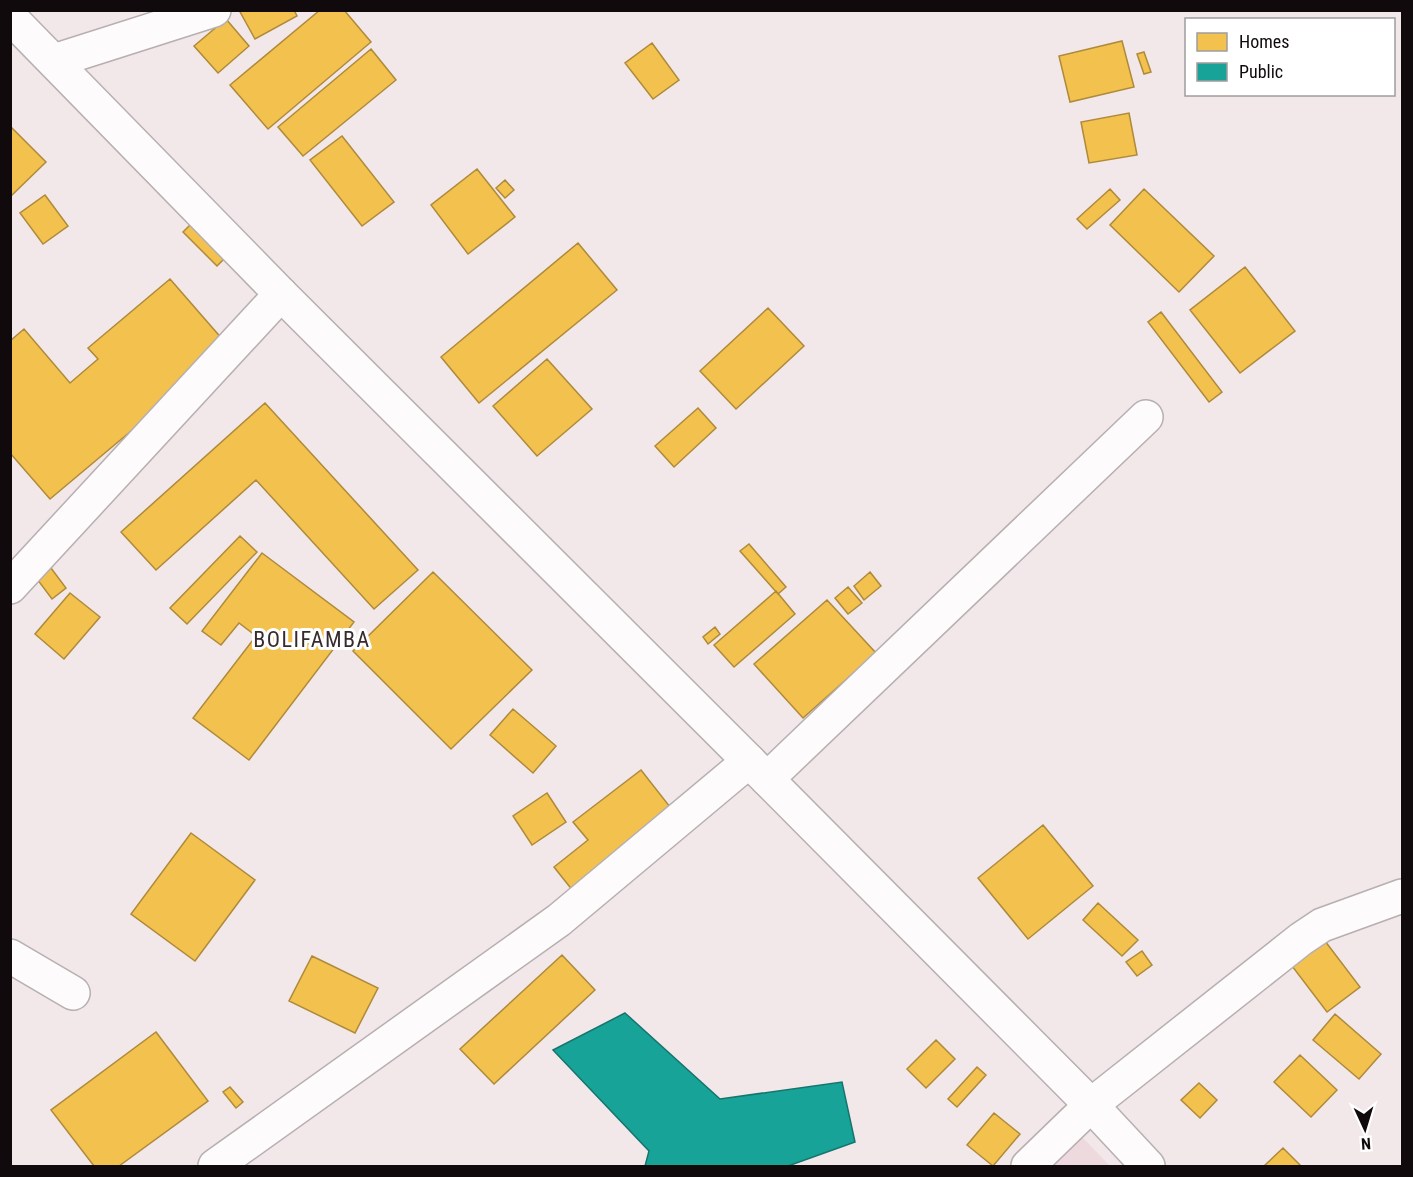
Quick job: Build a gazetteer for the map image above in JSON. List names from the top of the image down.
{
  "districts": ["BOLIFAMBA"],
  "legend": ["Homes", "Public"],
  "north": "bottom"
}
